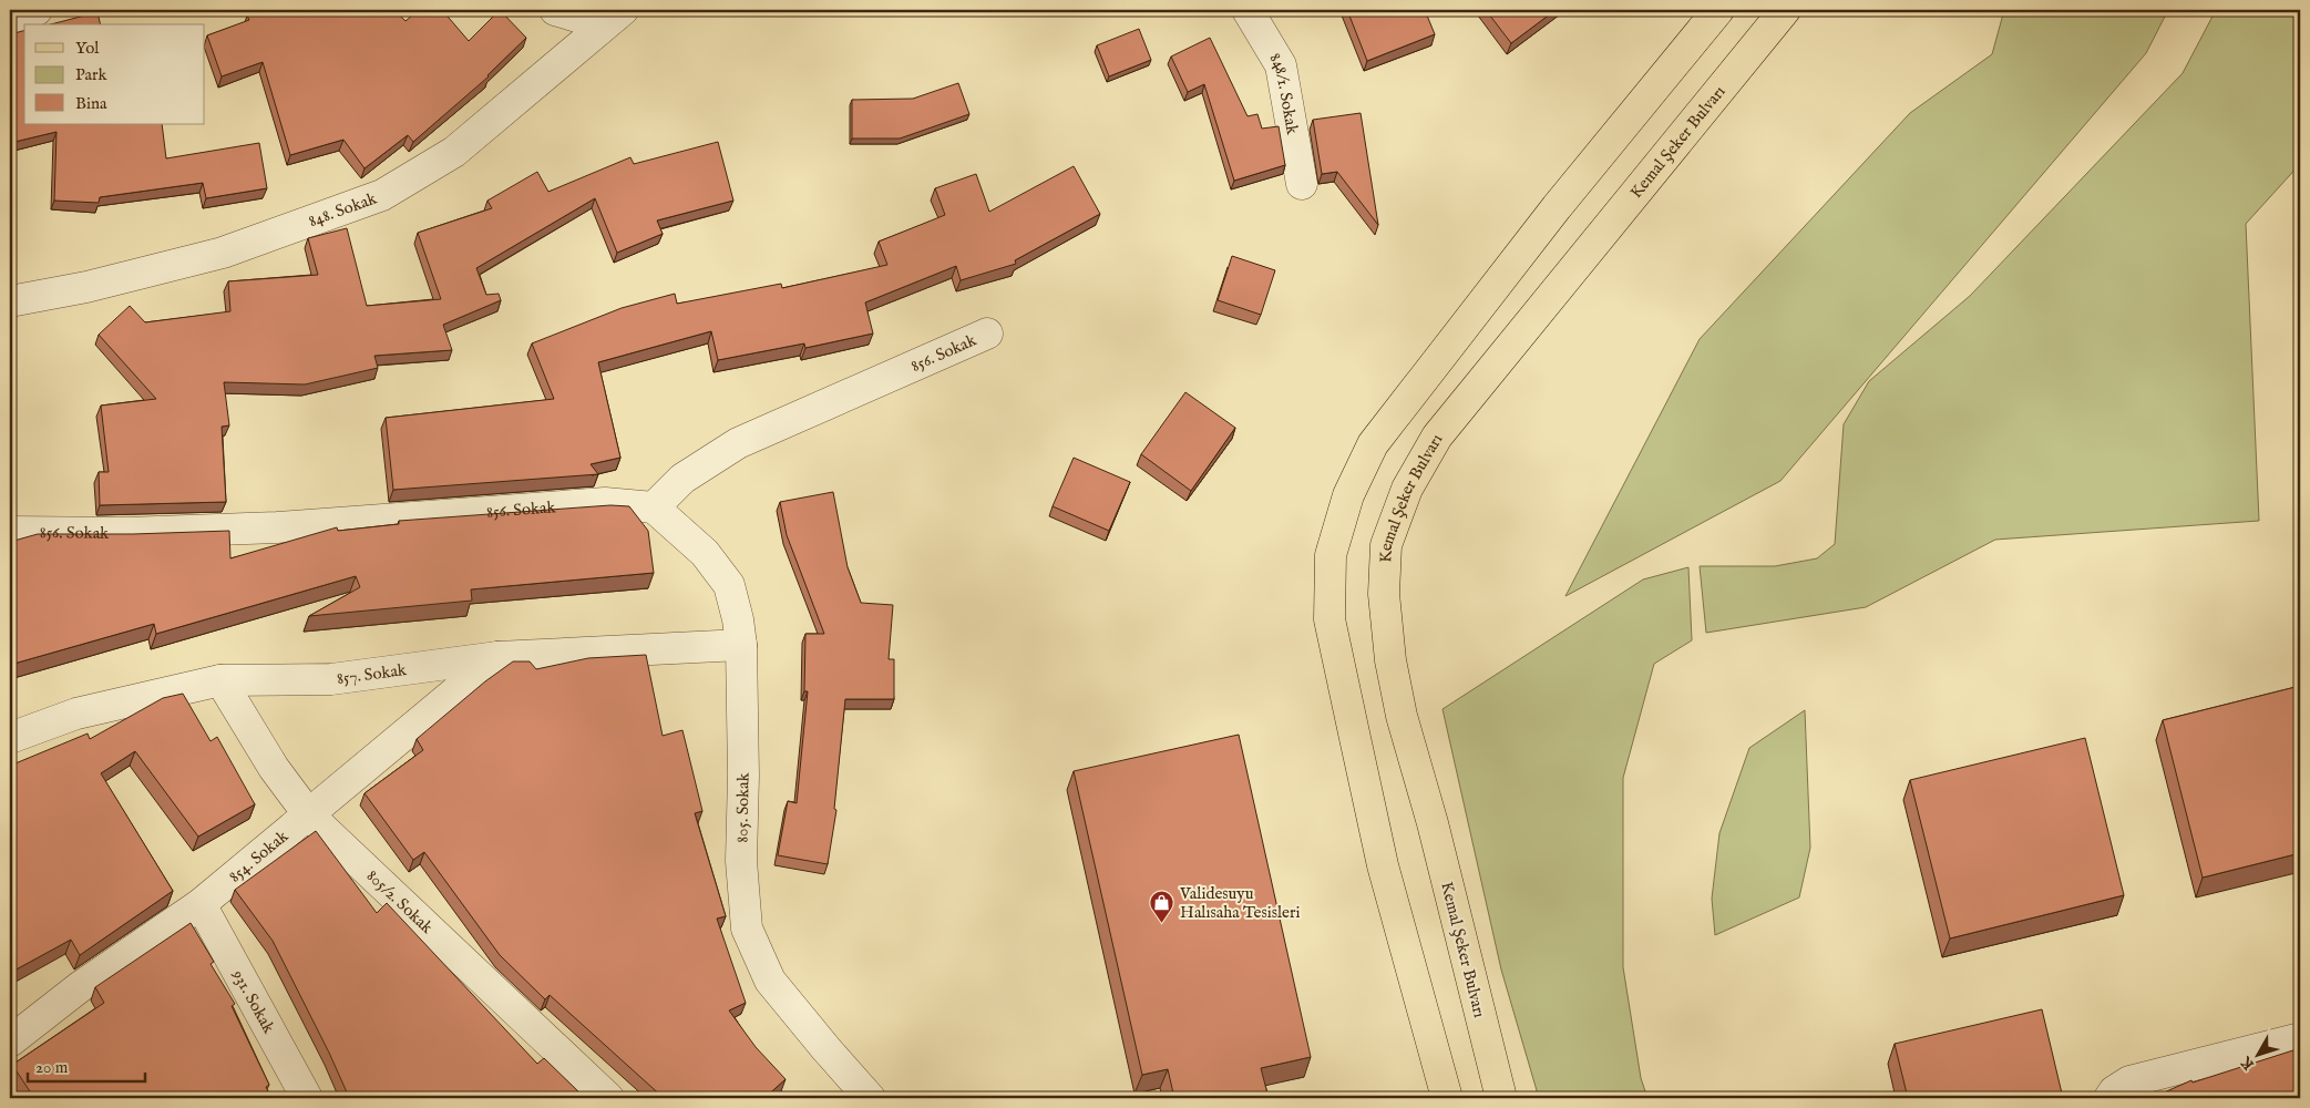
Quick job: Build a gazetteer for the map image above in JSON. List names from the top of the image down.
{
  "streets": {
    "main road": ["Kemal Şeker Bulvarı"],
    "street": [
      "848/1. Sokak",
      "848. Sokak",
      "856. Sokak",
      "857. Sokak",
      "805. Sokak",
      "854. Sokak",
      "805/2. Sokak",
      "931. Sokak"
    ]
  },
  "crossings": [
    ["856. Sokak", "805. Sokak"],
    ["857. Sokak", "805. Sokak"],
    ["857. Sokak", "854. Sokak"],
    ["857. Sokak", "805/2. Sokak"],
    ["854. Sokak", "805/2. Sokak"],
    ["854. Sokak", "931. Sokak"]
  ],
  "places": {
    "shop": ["Validesuyu Halısaha Tesisleri"]
  },
  "legend": ["Yol", "Park", "Bina"],
  "scale_bar": "20 m",
  "north": "bottom left"
}
